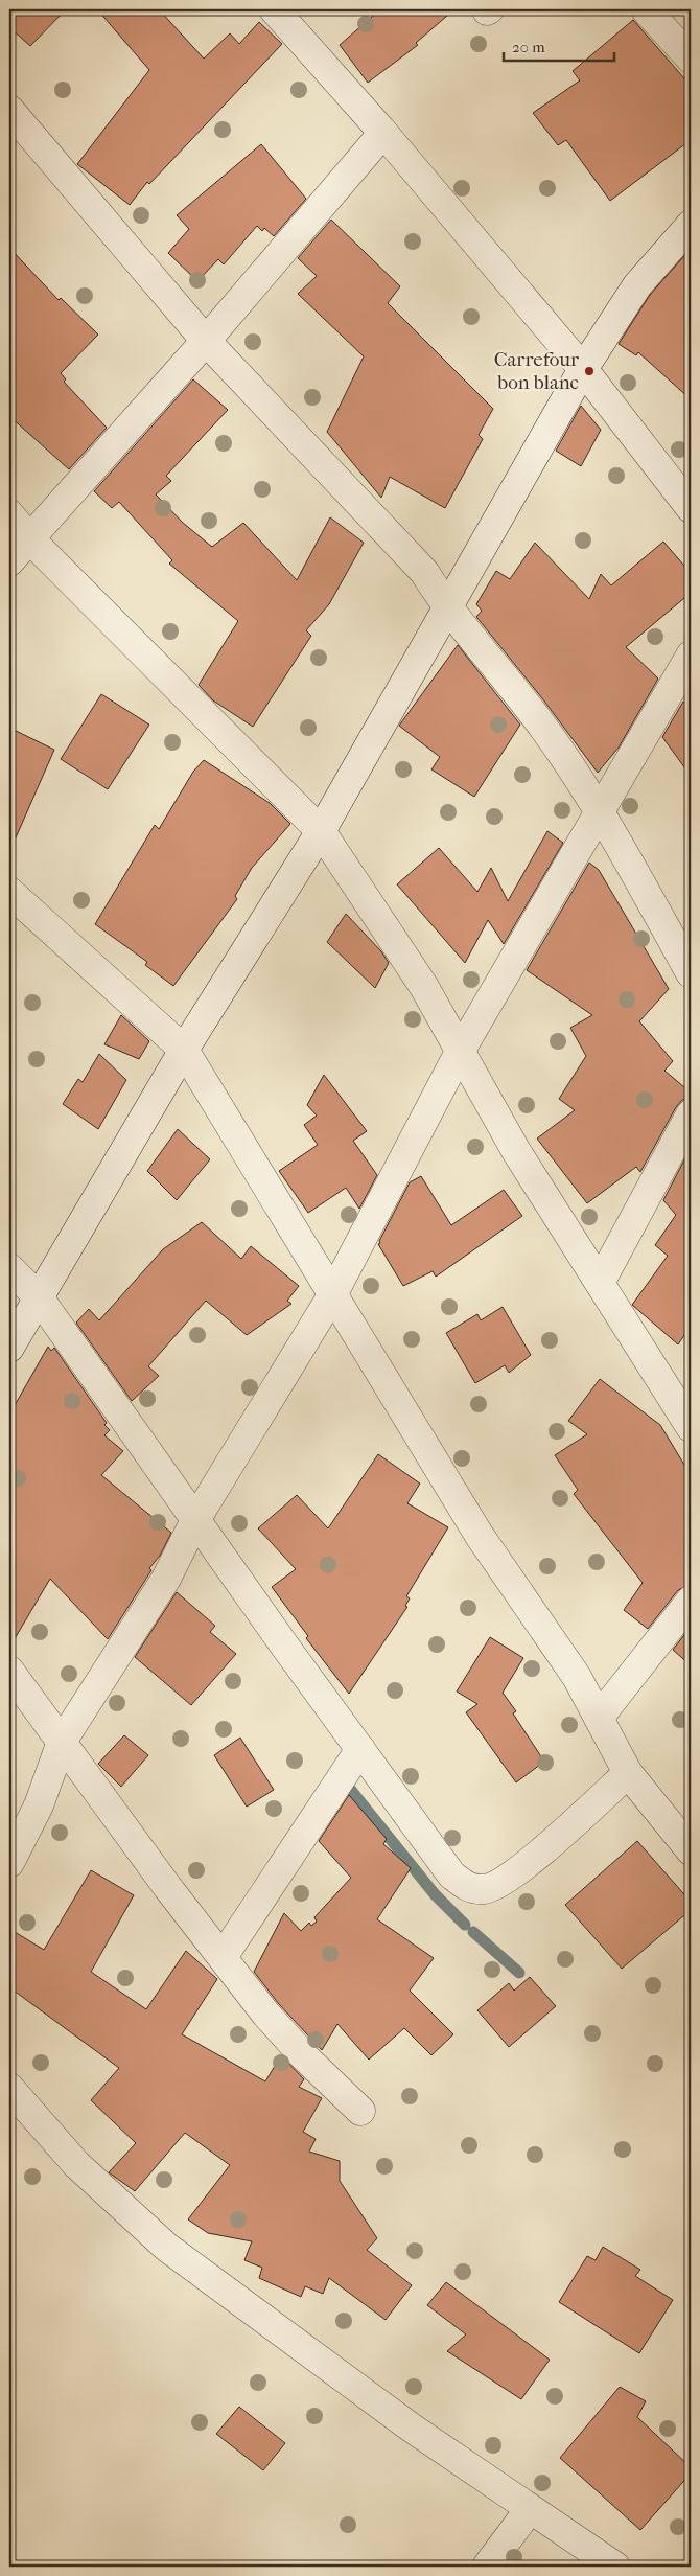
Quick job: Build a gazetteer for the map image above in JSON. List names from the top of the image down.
{
  "places": ["Carrefour bon blanc"],
  "scale_bar": "20 m"
}
